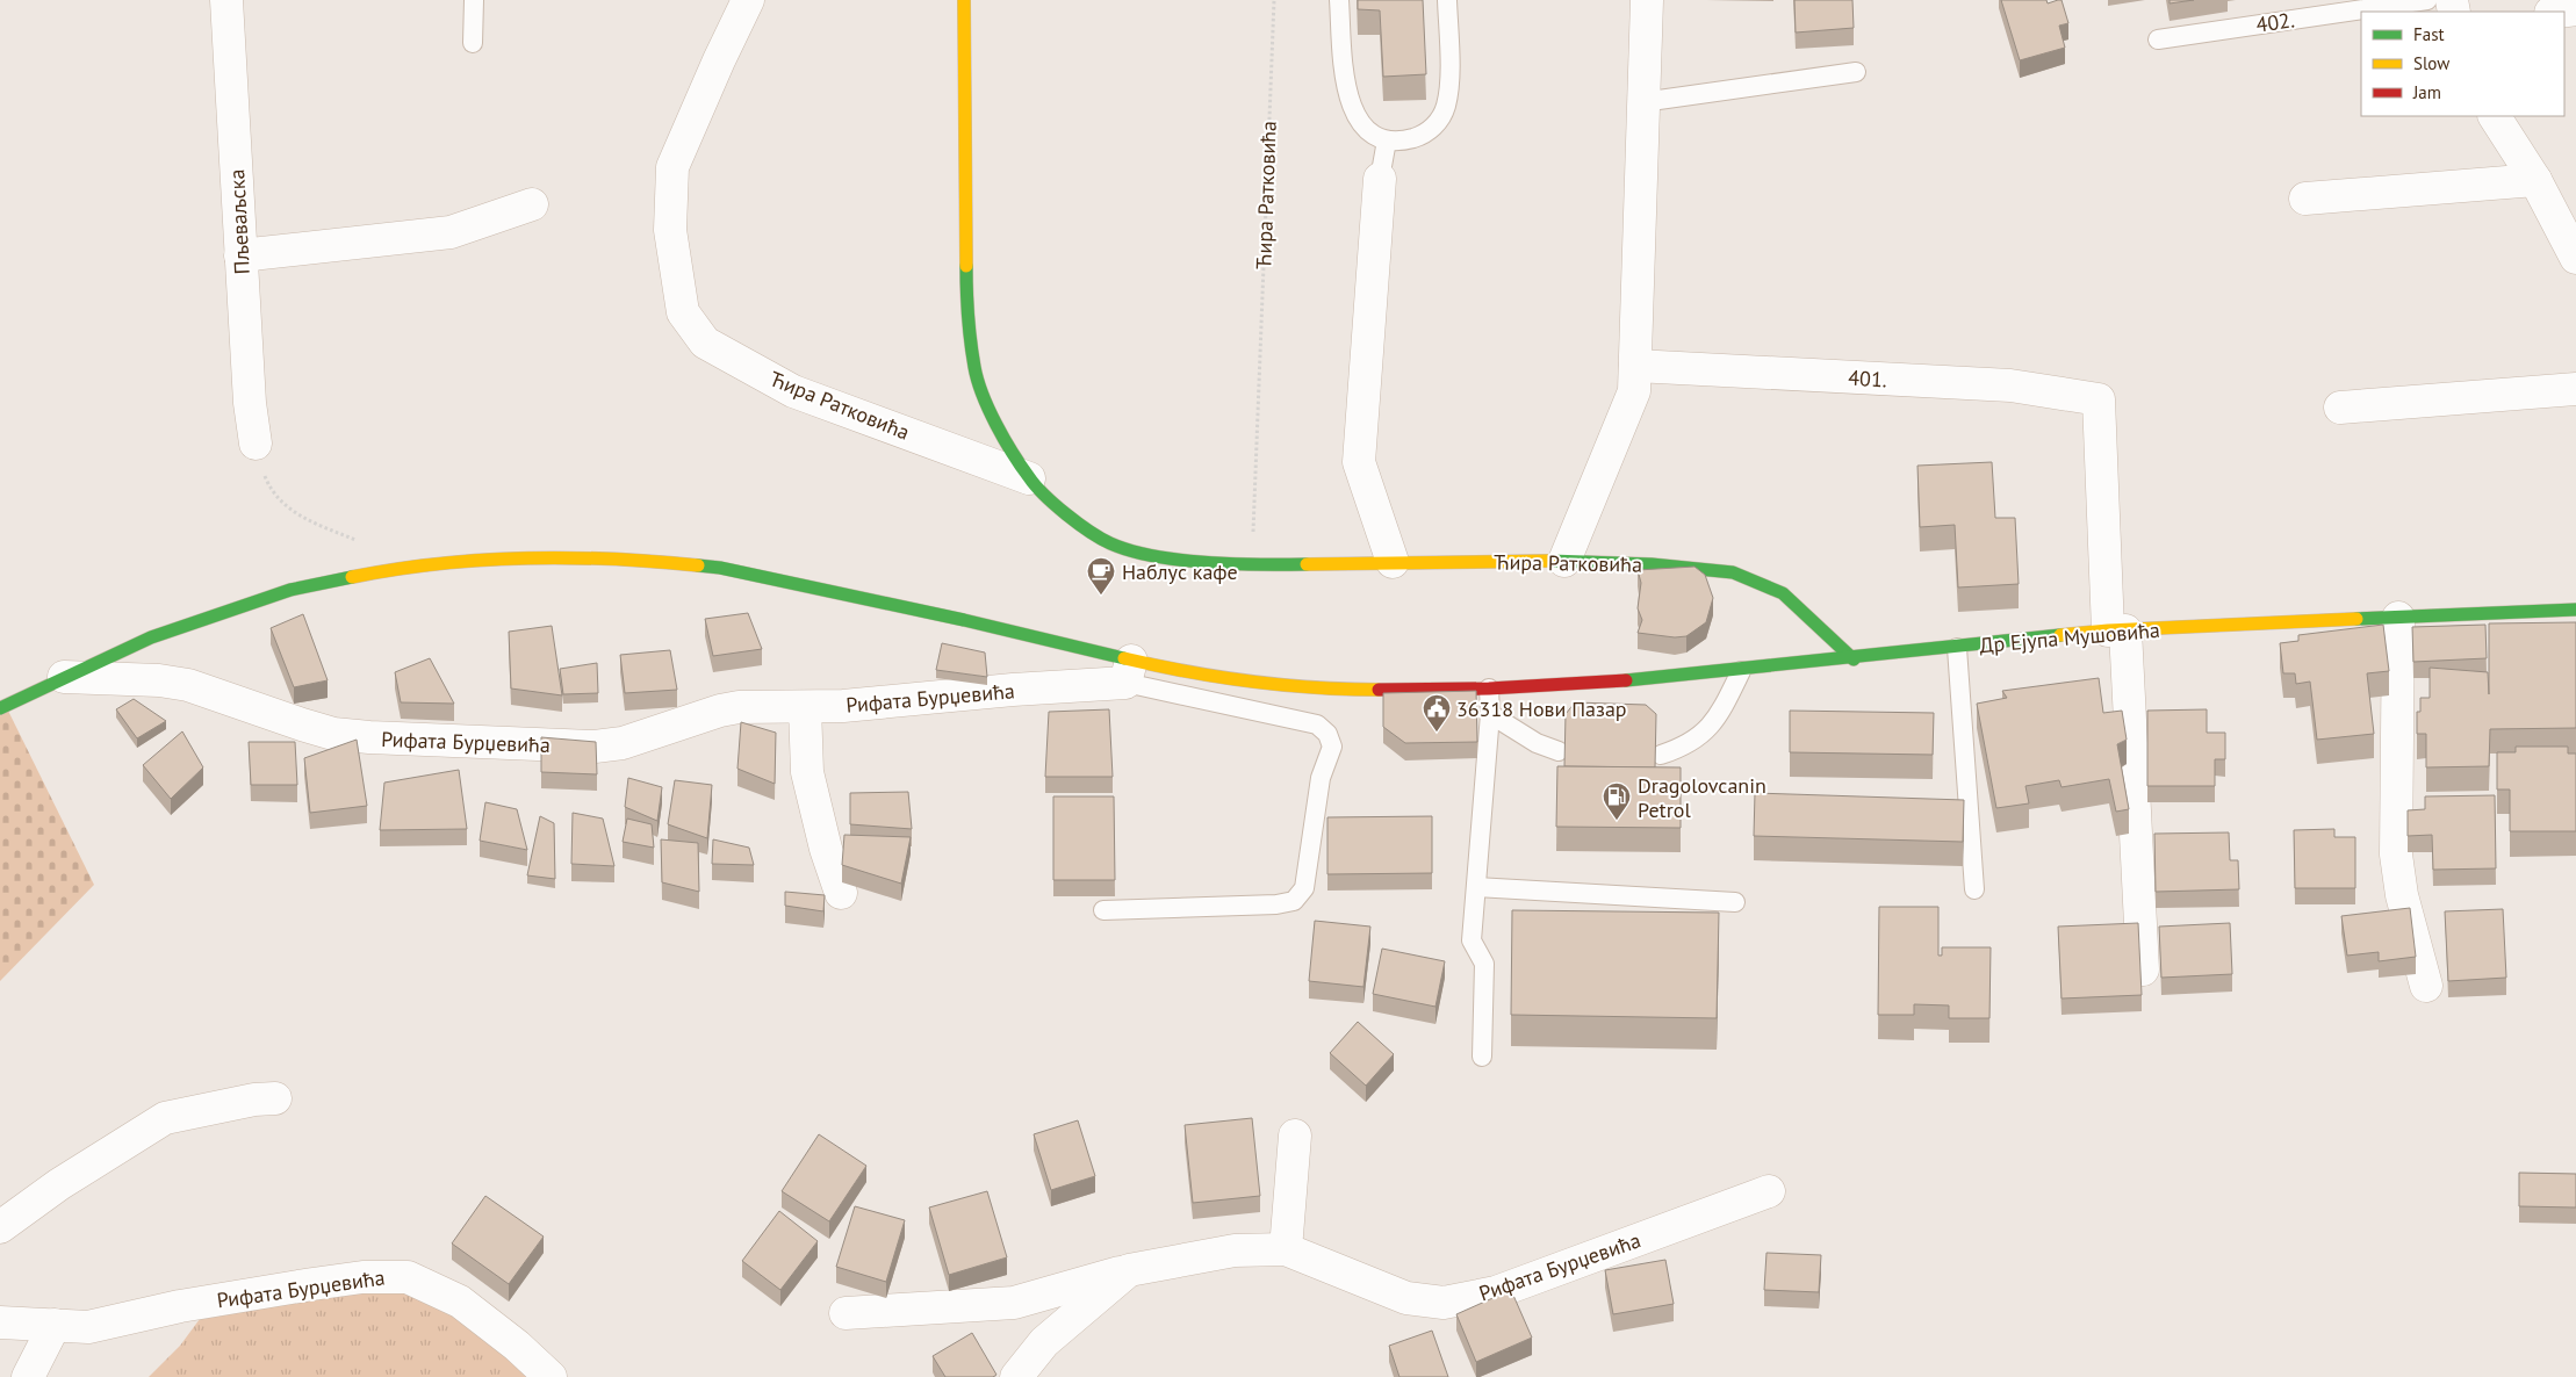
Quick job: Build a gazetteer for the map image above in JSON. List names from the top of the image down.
{
  "streets": {
    "main road": ["Ћира Ратковића", "Др Ејупа Мушовића", "Рифата Бурџевића"],
    "street": ["Пљеваљска", "401."],
    "lane": ["402."]
  },
  "crossings": [
    ["Ћира Ратковића", "Др Ејупа Мушовића"],
    ["401.", "Др Ејупа Мушовића"],
    ["Др Ејупа Мушовића", "Рифата Бурџевића"]
  ],
  "places": {
    "cafe": ["Наблус кафе"],
    "public building": ["36318 Нови Пазар"],
    "fuel station": ["Dragolovcanin Petrol"]
  },
  "legend": ["Fast", "Slow", "Jam"]
}
